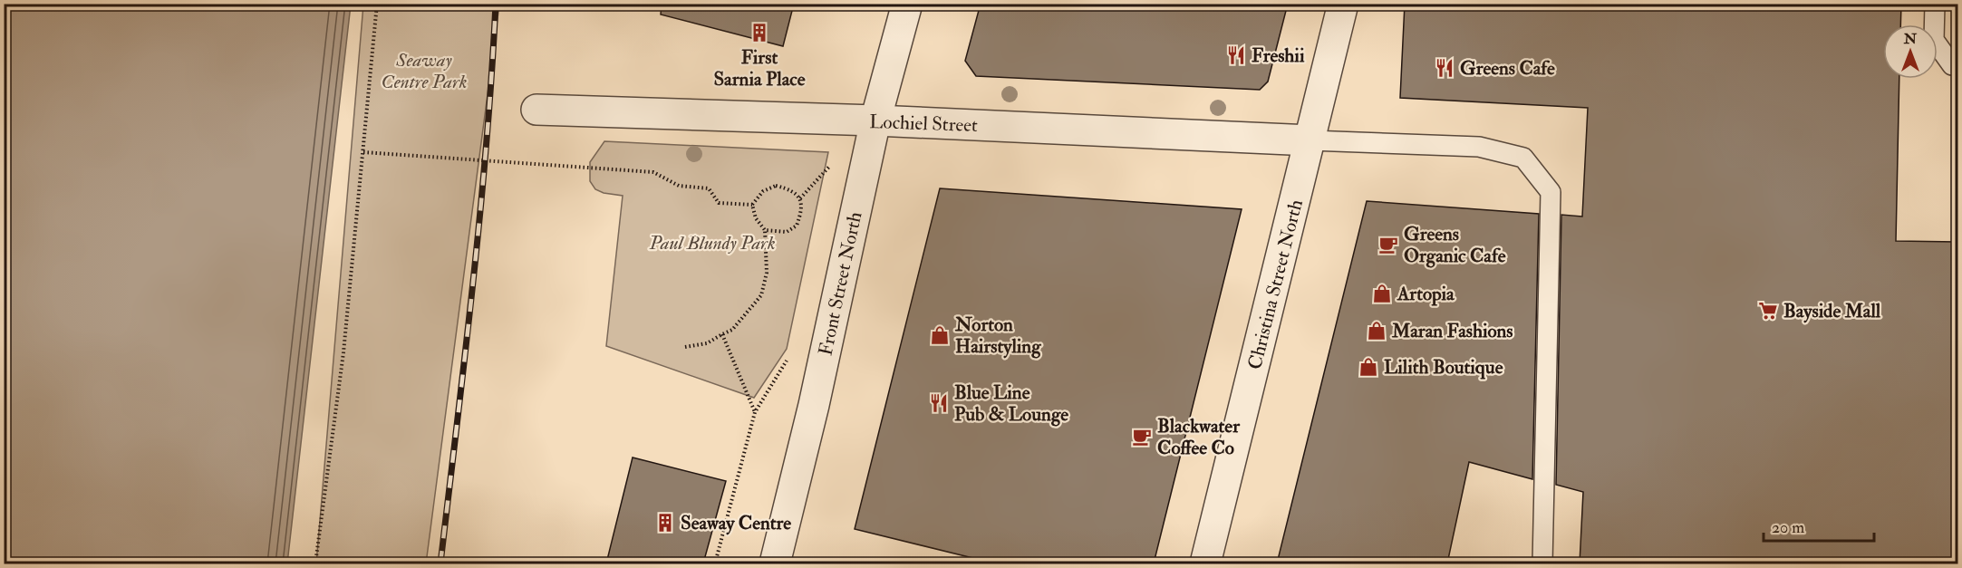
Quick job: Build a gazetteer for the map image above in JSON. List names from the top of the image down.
{
  "streets": {
    "street": ["Lochiel Street", "Front Street North", "Christina Street North"]
  },
  "crossings": [
    ["Lochiel Street", "Front Street North"],
    ["Lochiel Street", "Christina Street North"]
  ],
  "parks": ["Seaway Centre Park", "Paul Blundy Park"],
  "places": {
    "building": ["First Sarnia Place", "Seaway Centre"],
    "restaurant": ["Freshii", "Greens Cafe", "Blue Line Pub & Lounge"],
    "cafe": ["Greens Organic Cafe", "Blackwater Coffee Co"],
    "shop": [
      "Artopia",
      "Maran Fashions",
      "Norton Hairstyling",
      "Lilith Boutique"
    ],
    "supermarket": ["Bayside Mall"]
  },
  "scale_bar": "20 m",
  "north": "top"
}
